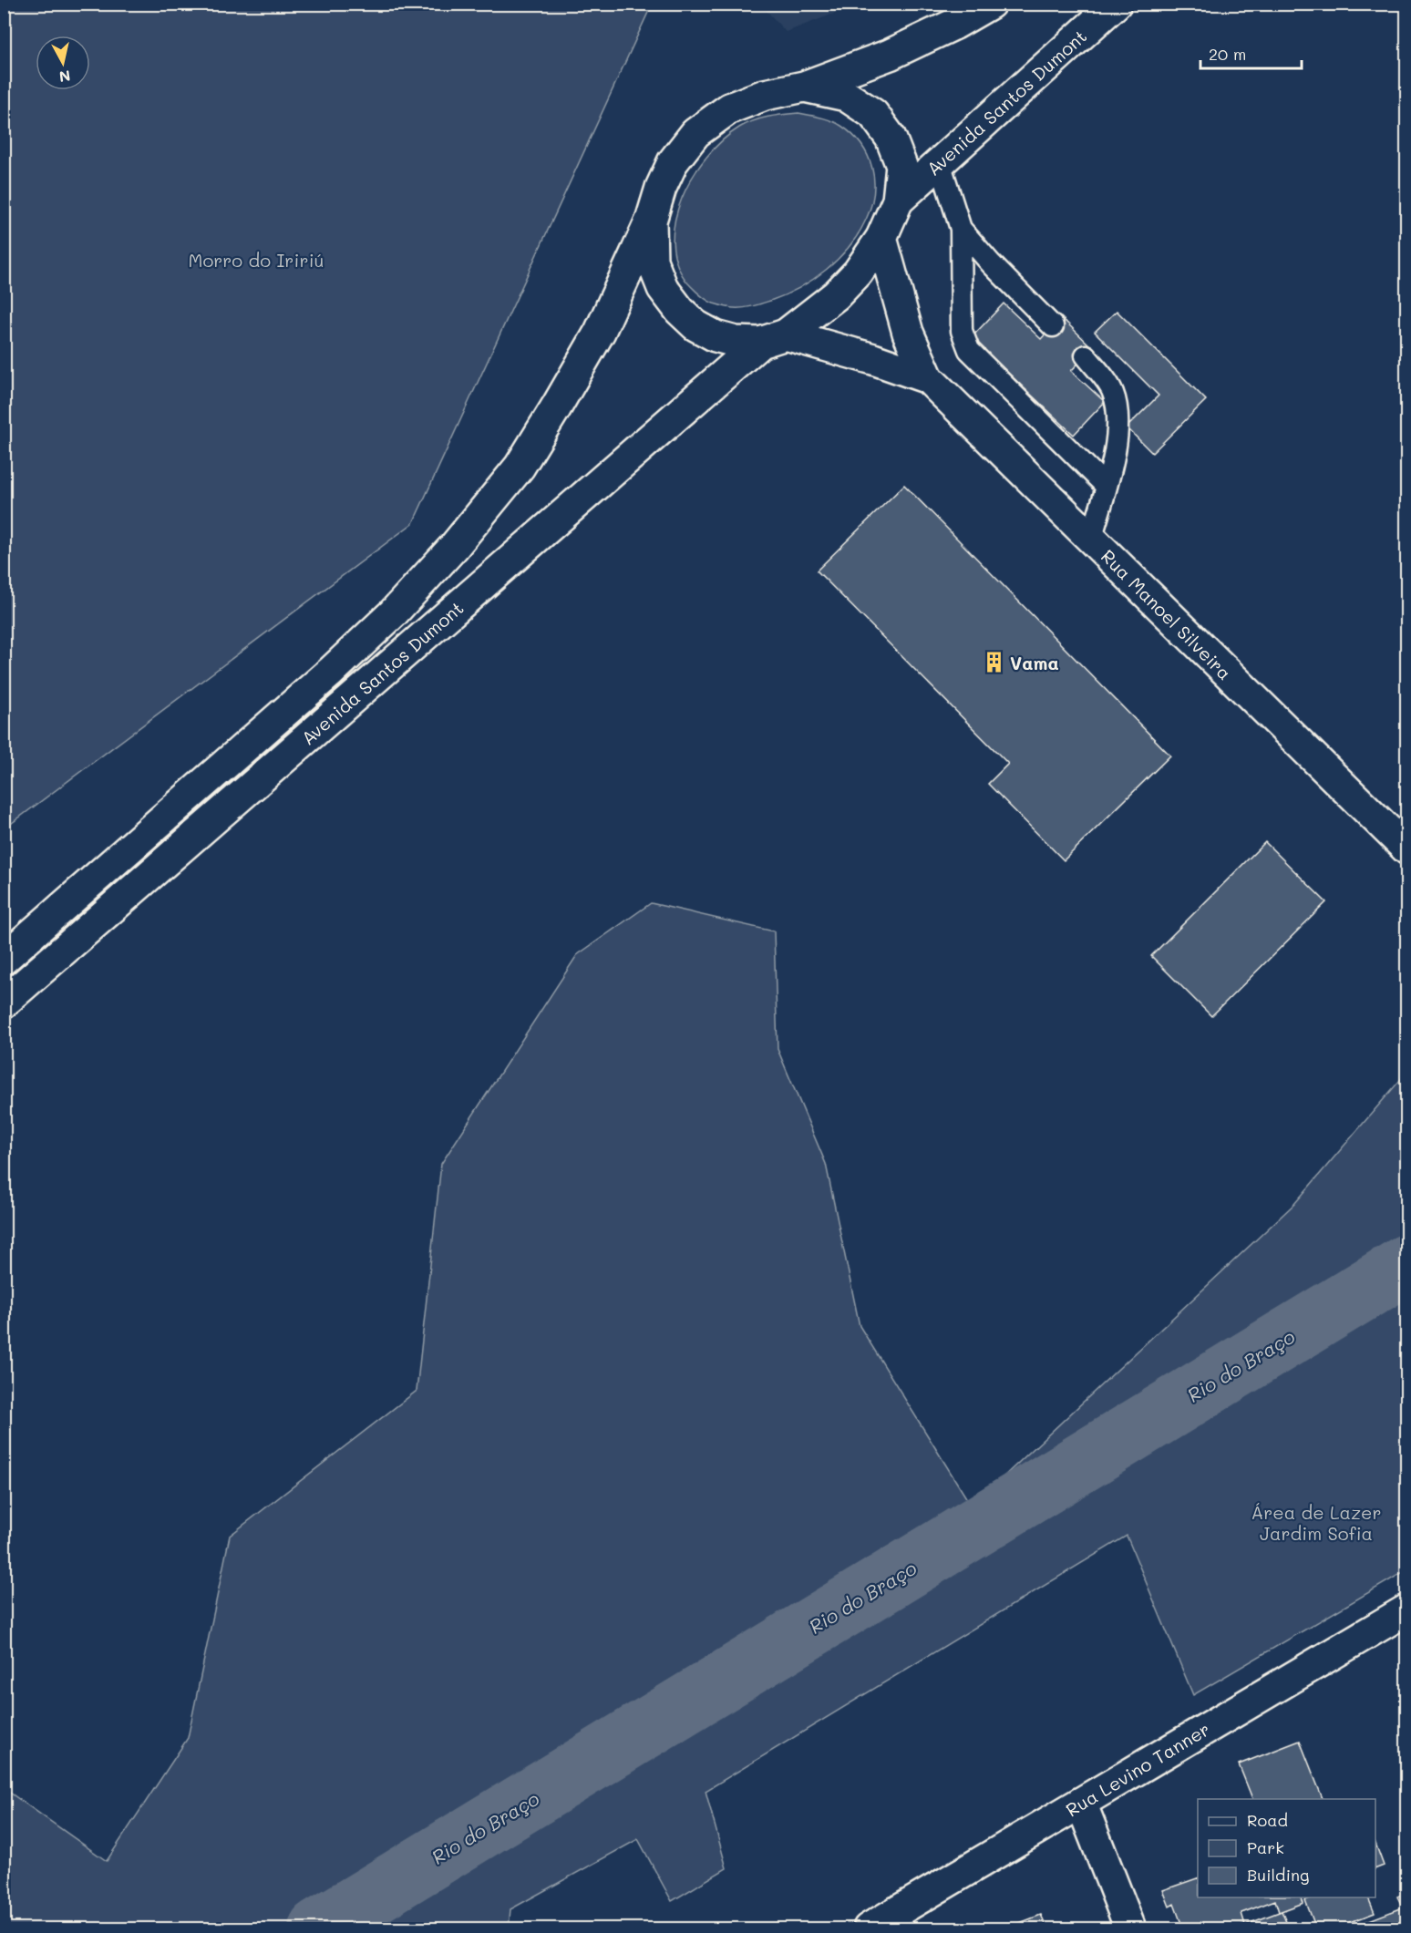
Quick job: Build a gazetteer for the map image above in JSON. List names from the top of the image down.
{
  "streets": {
    "main road": ["Avenida Santos Dumont", "Rua Manoel Silveira", "Rua Levino Tanner"]
  },
  "crossings": [
    ["Avenida Santos Dumont", "Rua Manoel Silveira"]
  ],
  "water": ["Rio do Braço"],
  "parks": ["Morro do Iririú", "Área de Lazer Jardim Sofia"],
  "places": {
    "building": ["Vama"]
  },
  "legend": ["Road", "Park", "Building"],
  "scale_bar": "20 m",
  "north": "bottom"
}
